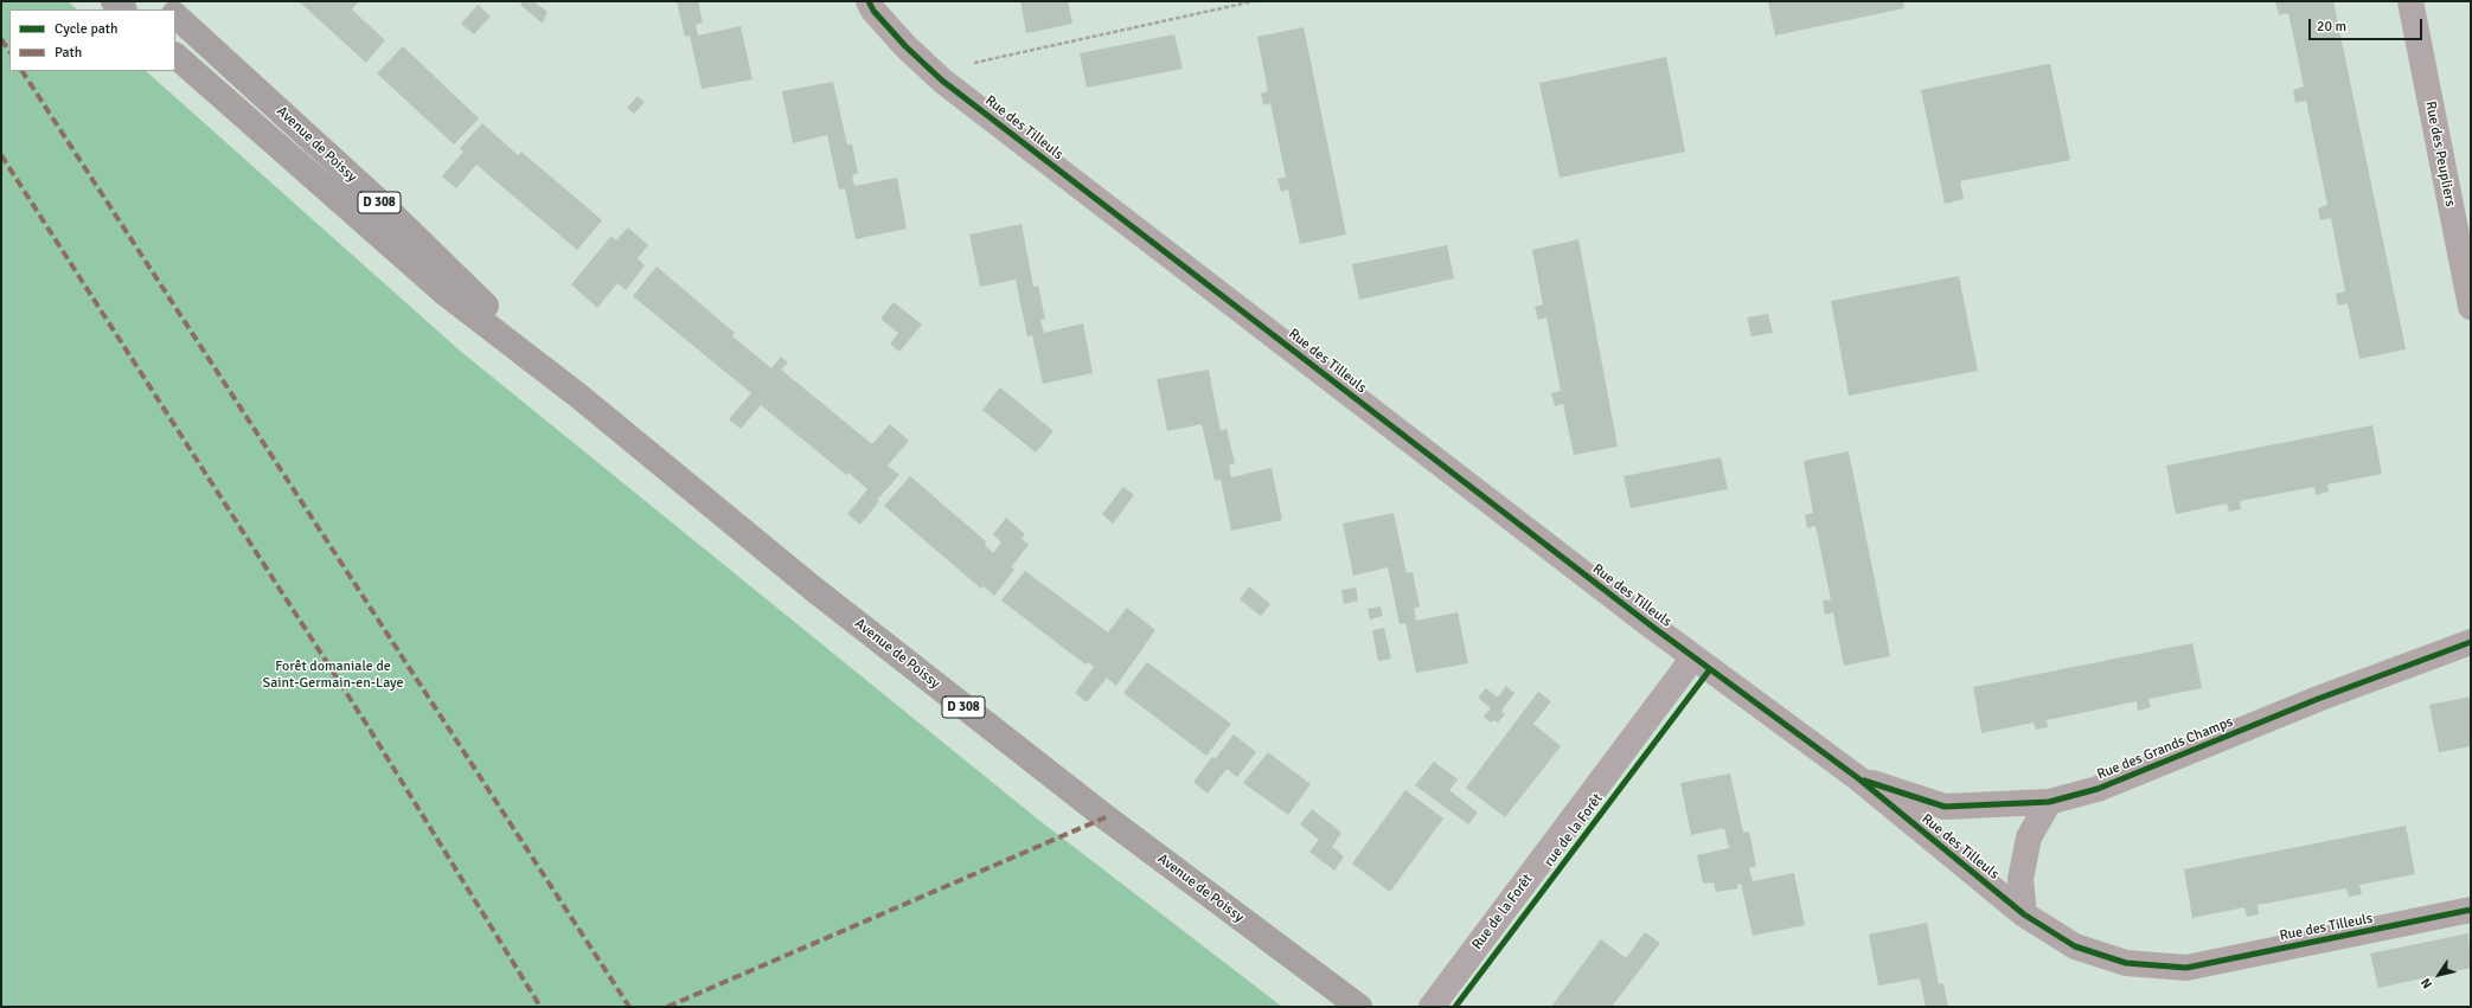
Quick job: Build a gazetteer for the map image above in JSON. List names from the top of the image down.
{
  "streets": {
    "main road": ["Avenue de Poissy", "D 308"],
    "street": [
      "Rue des Tilleuls",
      "Rue des Peupliers",
      "Rue des Grands Champs",
      "Rue de la Forêt"
    ],
    "cycle path": ["rue de la Forêt"]
  },
  "crossings": [
    ["Rue des Tilleuls", "Rue des Grands Champs"],
    ["Rue des Tilleuls", "Rue de la Forêt"]
  ],
  "parks": ["Forêt domaniale de Saint-Germain-en-Laye"],
  "legend": ["Cycle path", "Path"],
  "scale_bar": "20 m",
  "north": "bottom left"
}
